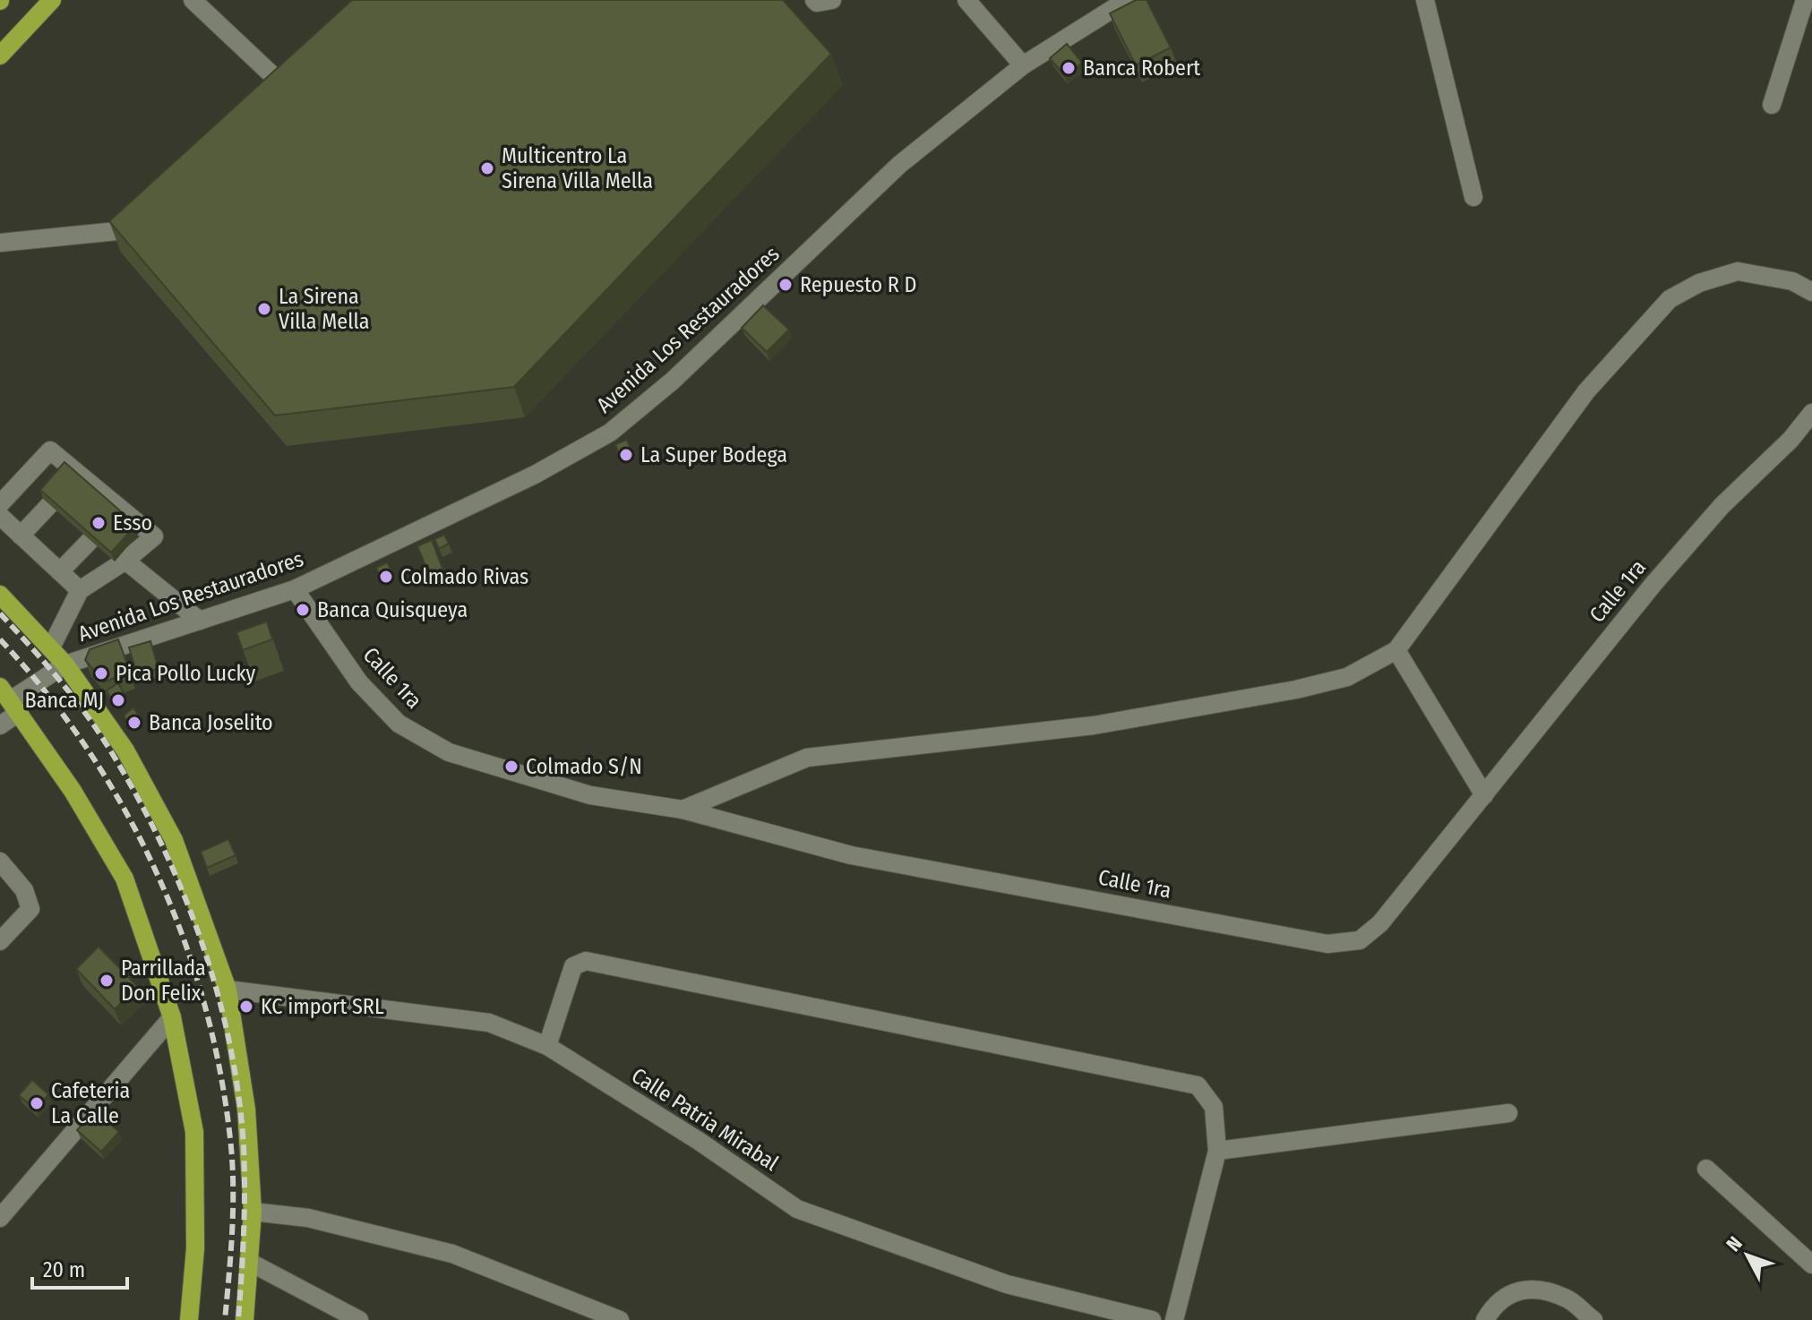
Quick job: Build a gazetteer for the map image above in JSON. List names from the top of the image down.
{
  "streets": {
    "street": ["Avenida Los Restauradores", "Calle 1ra", "Calle Patria Mirabal"]
  },
  "crossings": [
    ["Avenida Los Restauradores", "Calle 1ra"]
  ],
  "places": [
    "Banca Robert",
    "Multicentro La Sirena Villa Mella",
    "Repuesto R D",
    "La Sirena Villa Mella",
    "La Super Bodega",
    "Esso",
    "Colmado Rivas",
    "Banca Quisqueya",
    "Pica Pollo Lucky",
    "Banca MJ",
    "Banca Joselito",
    "Colmado S/N",
    "Parrillada Don Felix",
    "KC import SRL",
    "Cafeteria La Calle"
  ],
  "scale_bar": "20 m",
  "north": "top left"
}
